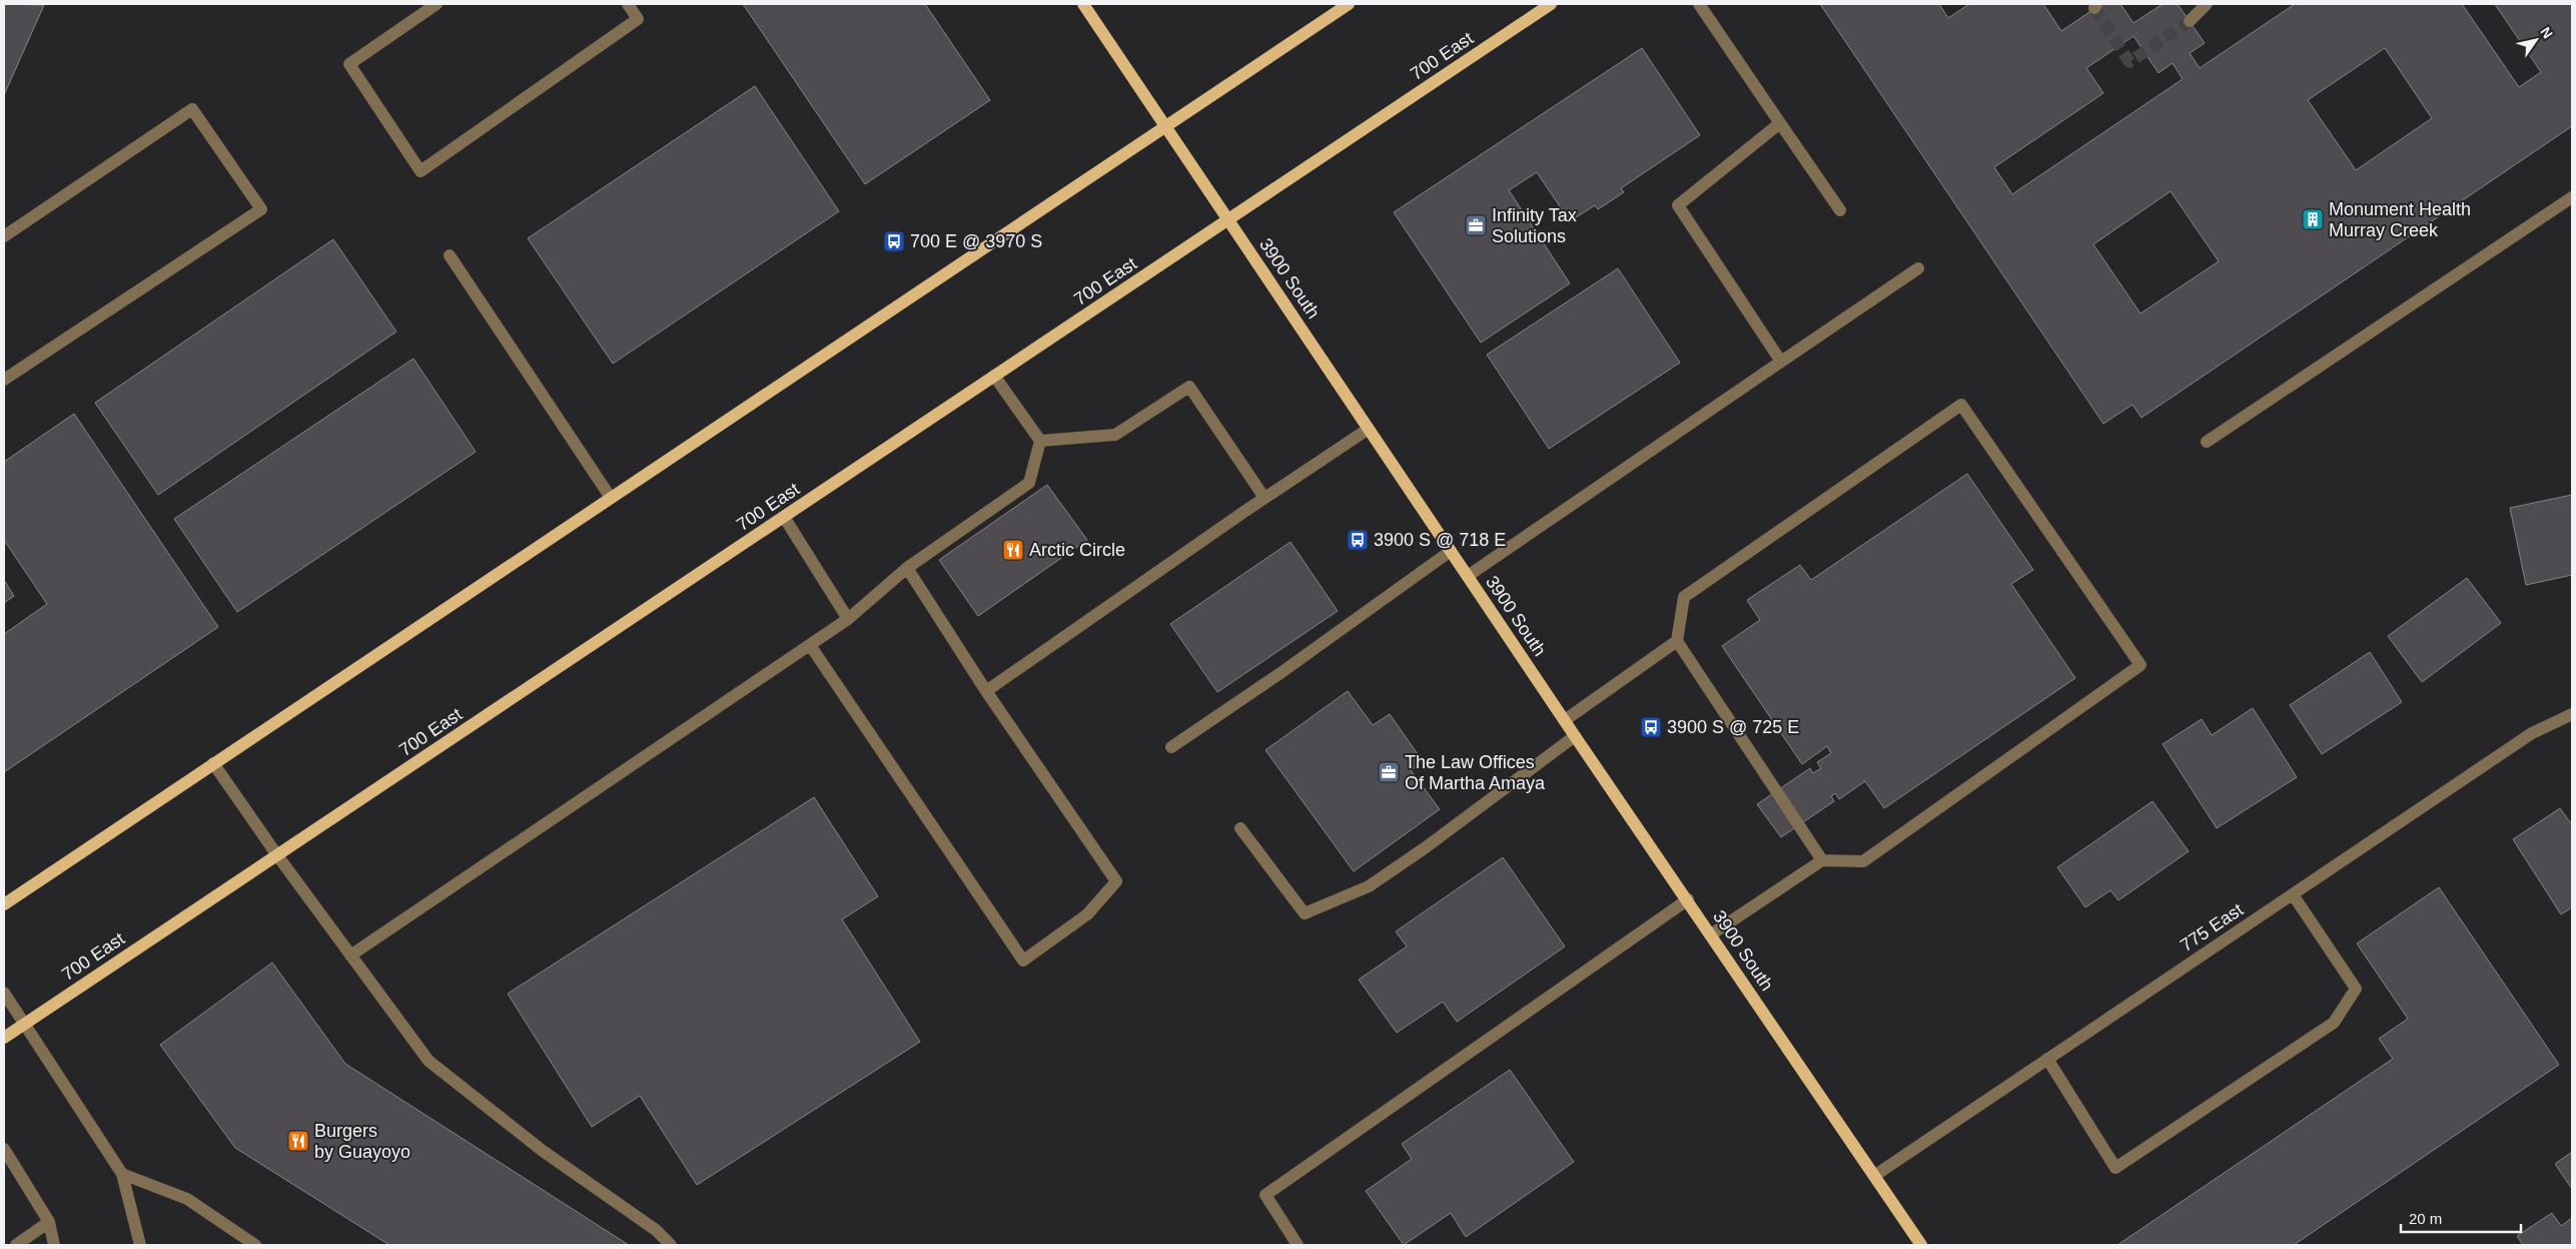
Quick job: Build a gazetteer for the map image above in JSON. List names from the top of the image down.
{
  "streets": {
    "main road": ["700 East", "3900 South"],
    "street": ["775 East"]
  },
  "crossings": [
    ["700 East", "3900 South"],
    ["3900 South", "775 East"]
  ],
  "places": {
    "building": ["Monument Health Murray Creek"],
    "office": ["Infinity Tax Solutions", "The Law Offices Of Martha Amaya"],
    "bus stop": ["700 E @ 3970 S", "3900 S @ 718 E", "3900 S @ 725 E"],
    "restaurant": ["Arctic Circle", "Burgers by Guayoyo"]
  },
  "scale_bar": "20 m",
  "north": "top right"
}
